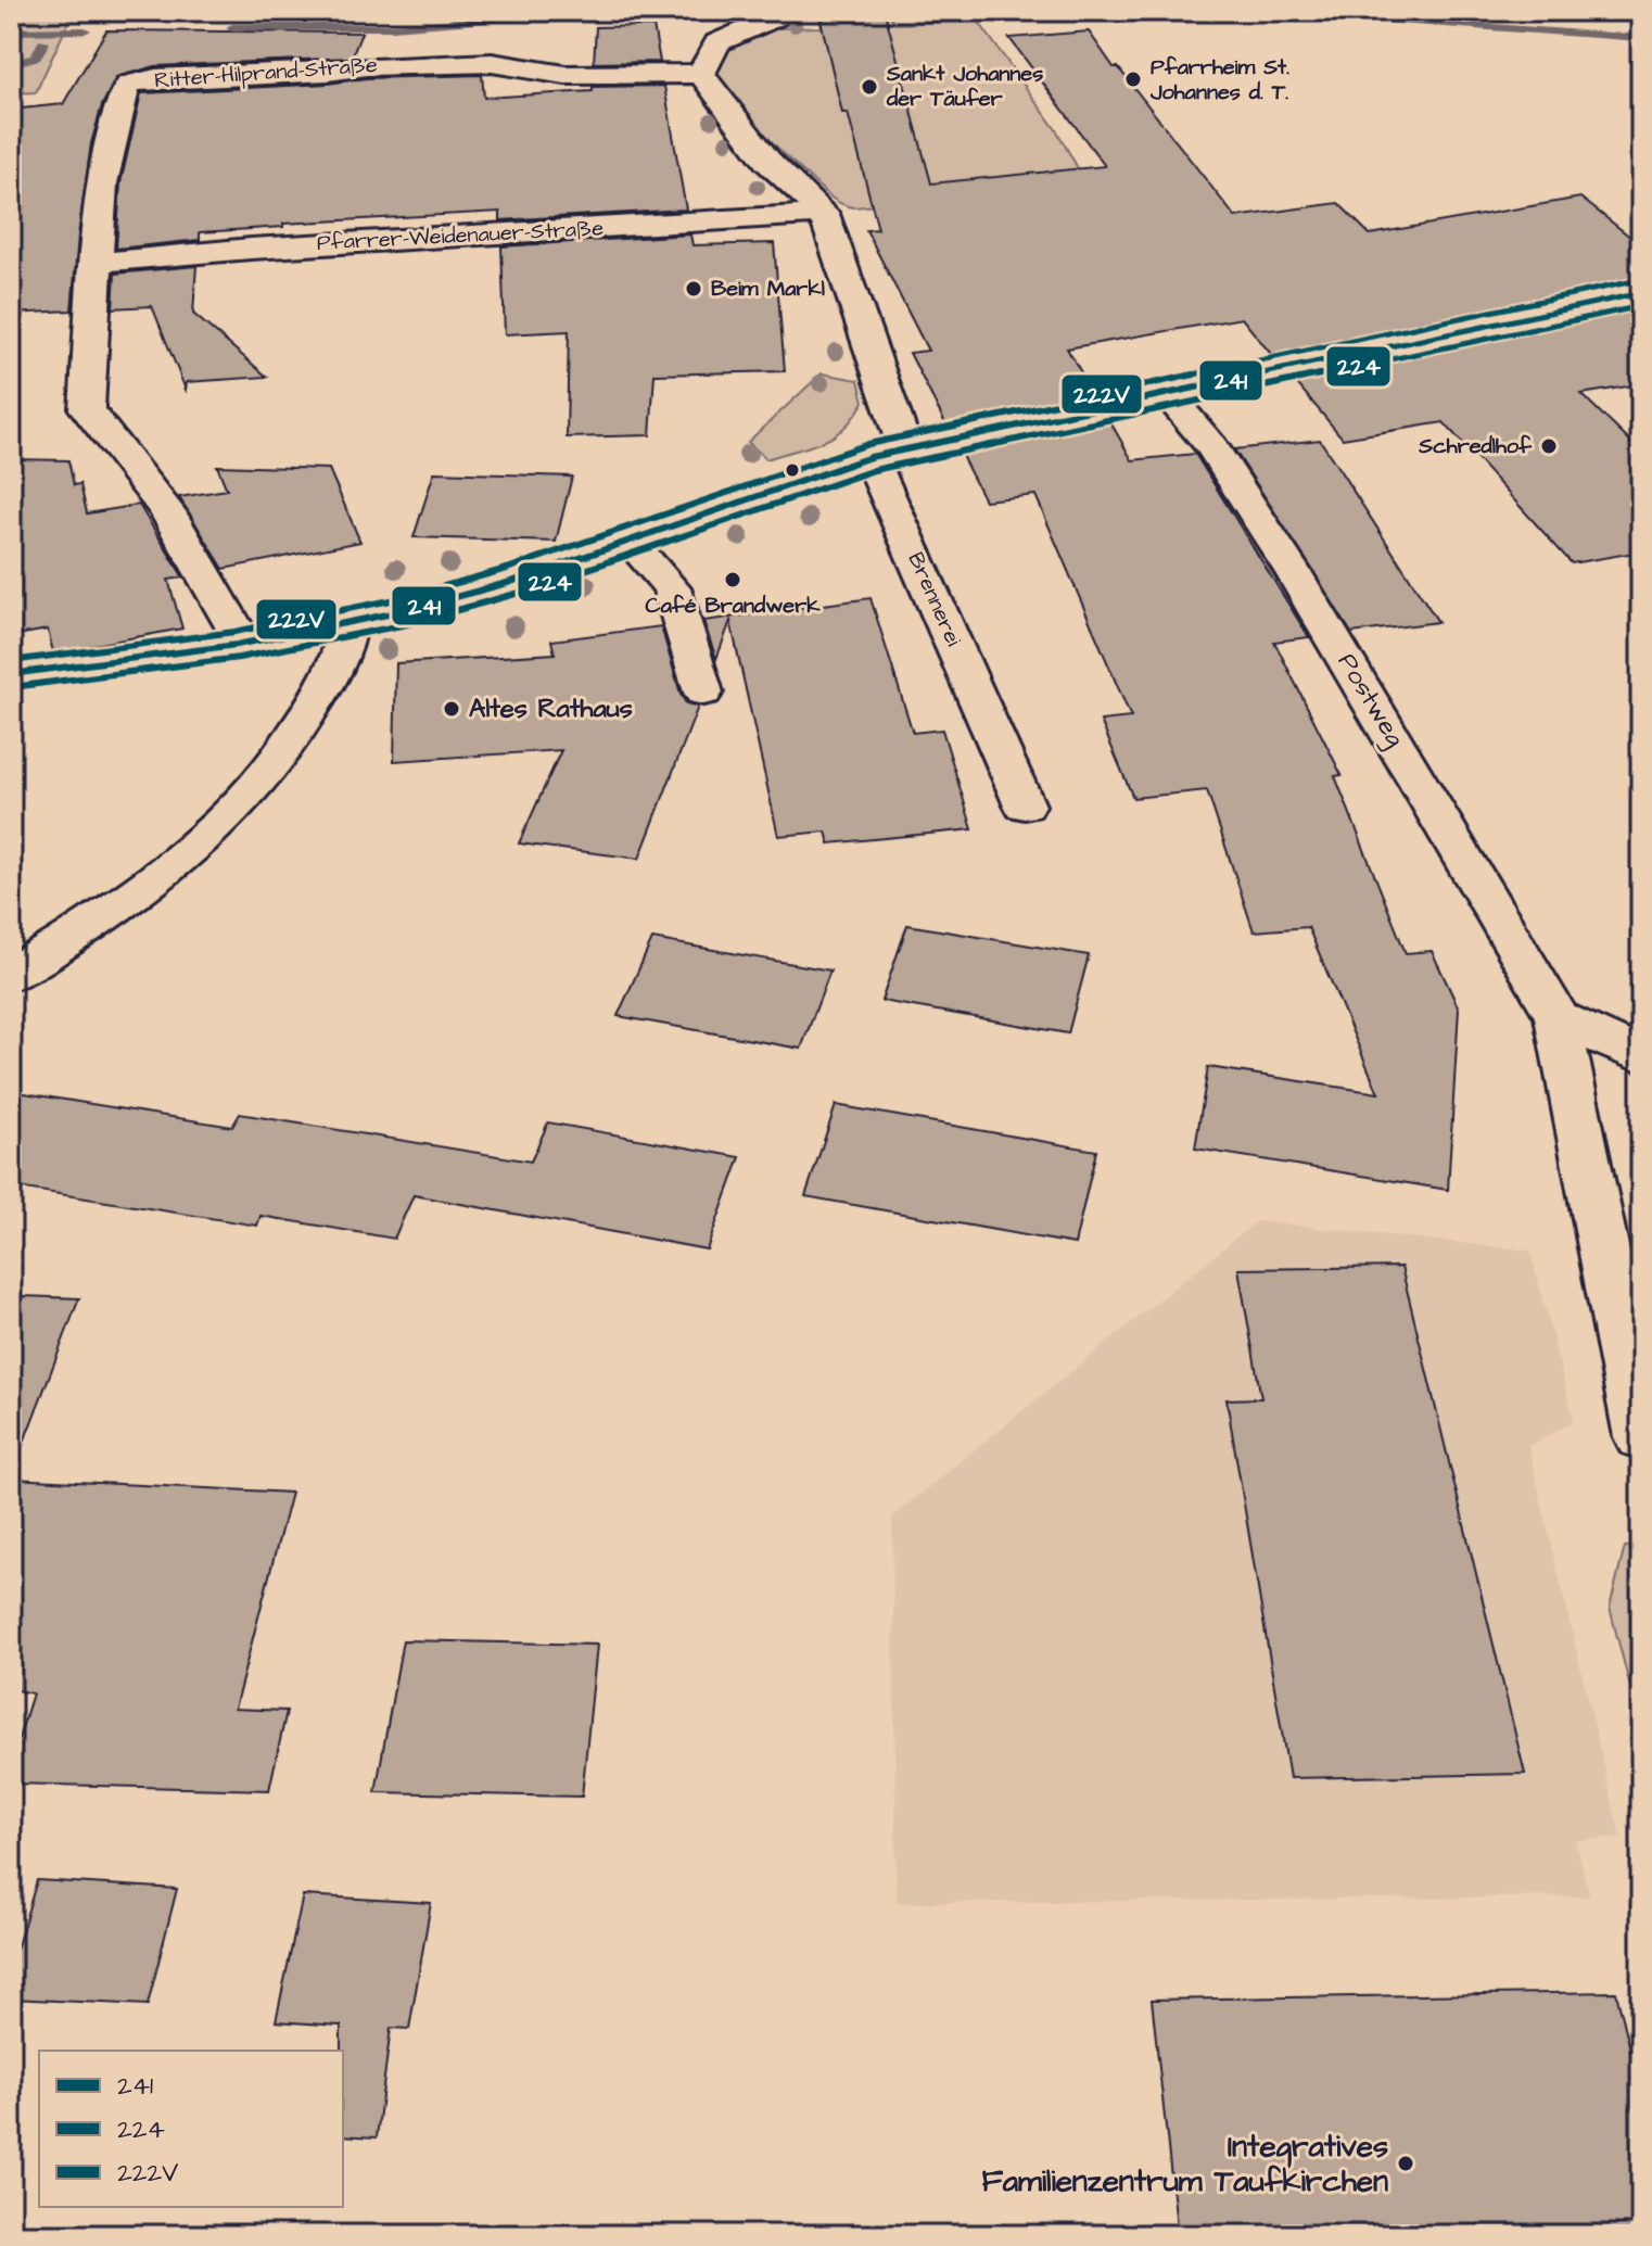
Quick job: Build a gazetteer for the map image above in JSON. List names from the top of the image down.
{
  "streets": {
    "street": [
      "Ritter-Hilprand-Straße",
      "Pfarrer-Weidenauer-Straße",
      "Brennerei",
      "Postweg"
    ]
  },
  "crossings": [
    ["Ritter-Hilprand-Straße", "Pfarrer-Weidenauer-Straße"]
  ],
  "places": [
    "Pfarrheim St. Johannes d. T.",
    "Sankt Johannes der Täufer",
    "Beim Markl",
    "Schredlhof",
    "Café Brandwerk",
    "Altes Rathaus",
    "Integratives Familienzentrum Taufkirchen"
  ],
  "lines": ["transit line 222V", "transit line 241", "transit line 224"],
  "legend": ["241", "224", "222V"]
}
